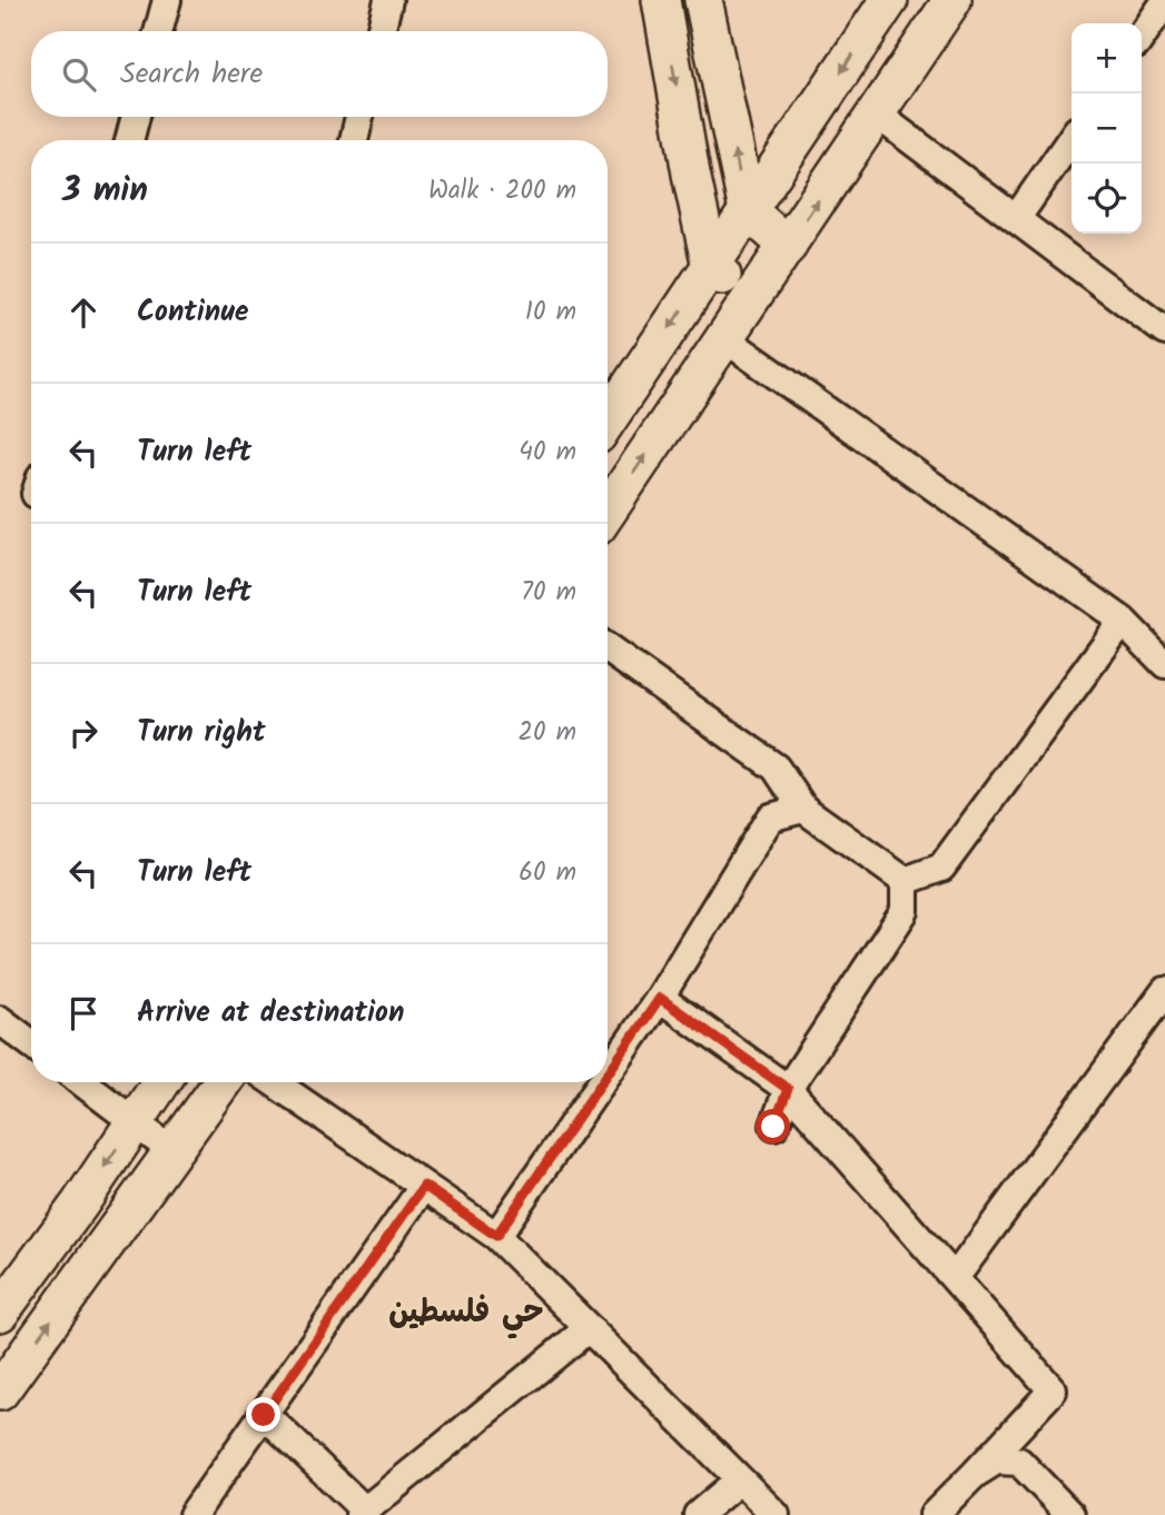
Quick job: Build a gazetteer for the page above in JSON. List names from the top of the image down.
{
  "districts": ["حي فلسطين"],
  "page": {
    "map_buttons": ["+", "−"],
    "search": "Search here",
    "heading": ["3 min", "Walk · 200 m"],
    "list": [
      ["Continue", "10 m"],
      ["Turn left", "40 m"],
      ["Turn left", "70 m"],
      ["Turn right", "20 m"],
      ["Turn left", "60 m"],
      "Arrive at destination"
    ]
  }
}
